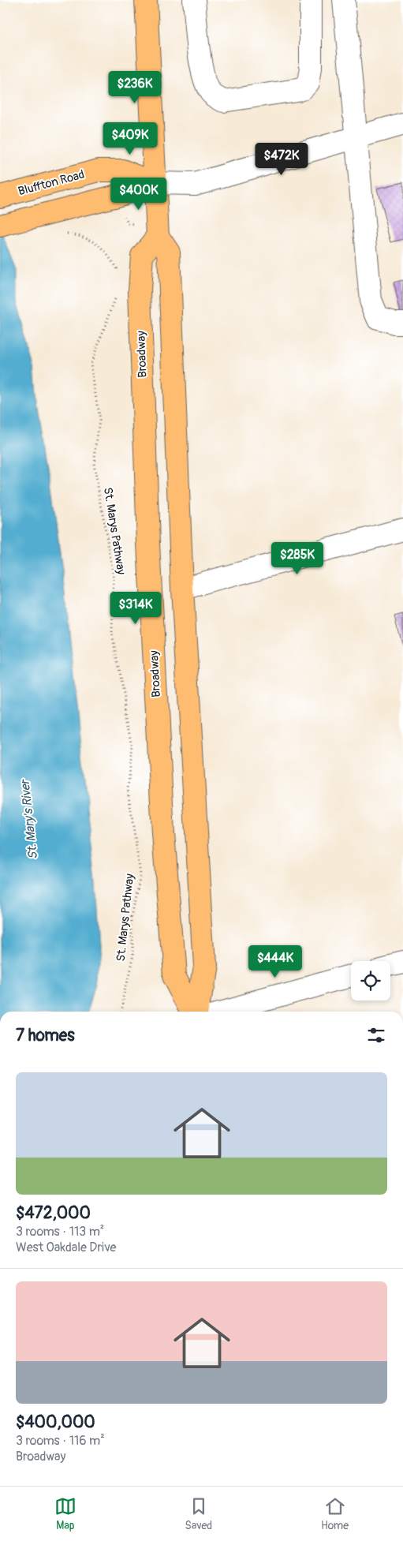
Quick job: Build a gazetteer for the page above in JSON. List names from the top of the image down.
{
  "streets": {
    "main road": ["Bluffton Road", "Broadway"],
    "path": ["St. Marys Pathway"]
  },
  "crossings": [
    ["Bluffton Road", "Broadway"]
  ],
  "water": ["St. Mary's River"],
  "page": {
    "price": [
      "$236K",
      "$409K",
      "$472K",
      "$400K",
      "$285K",
      "$314K",
      "$444K"
    ],
    "heading": "7 homes",
    "list": [
      {
        "name": "$472,000",
        "note": "3 rooms · 113 m² · West Oakdale Drive"
      },
      {
        "name": "$400,000",
        "note": "3 rooms · 116 m² · Broadway"
      }
    ],
    "tabs": ["Map", "Saved", "Home"]
  }
}
